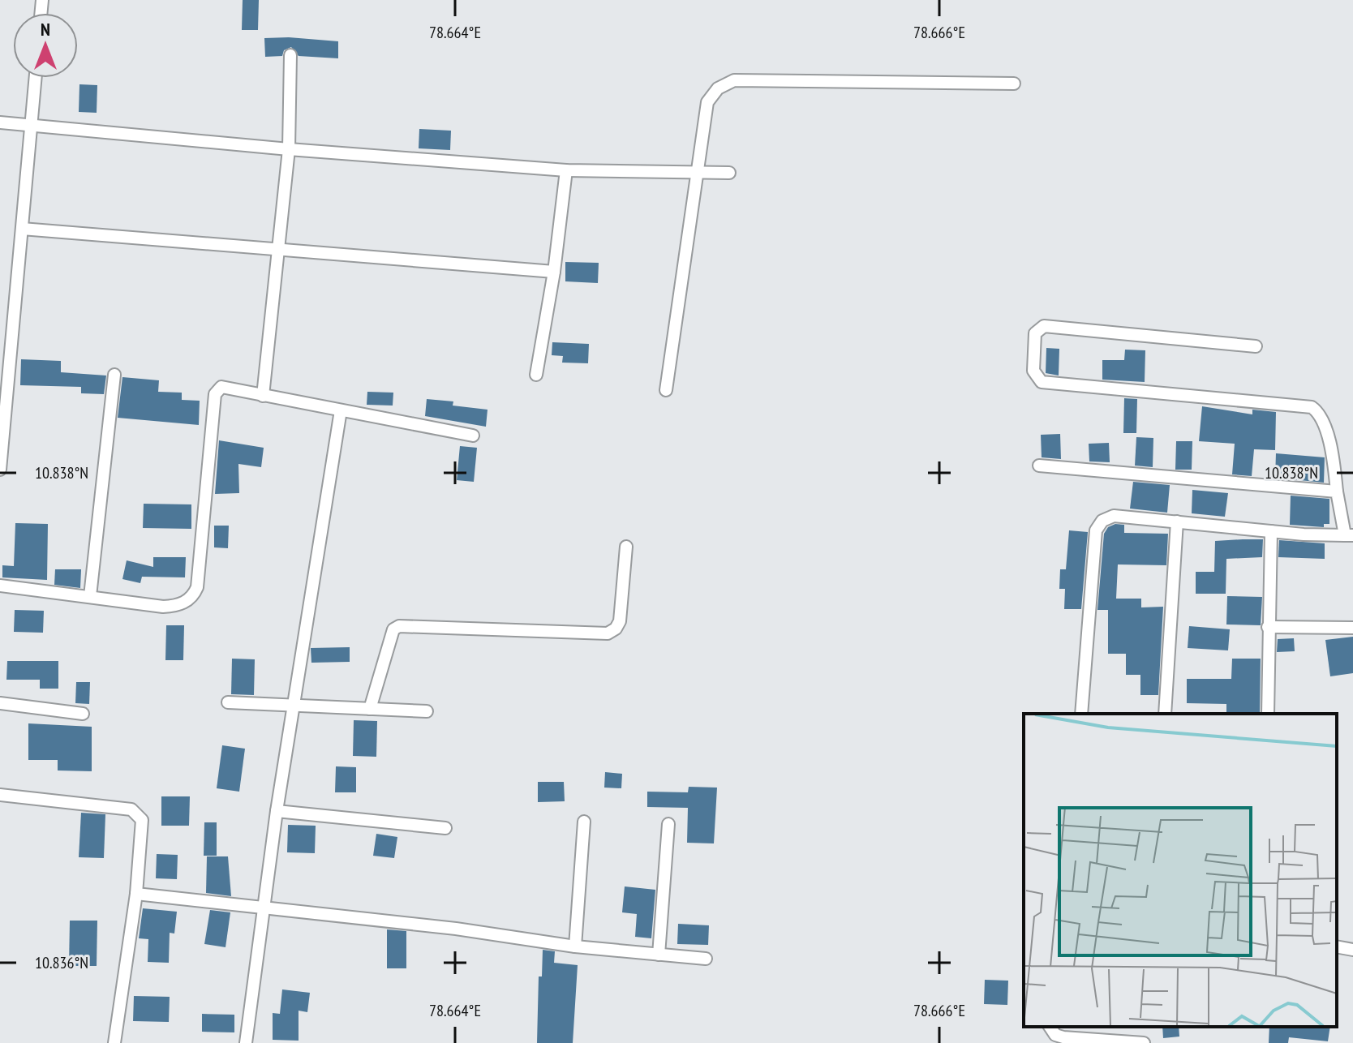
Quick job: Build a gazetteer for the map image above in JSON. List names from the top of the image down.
{
  "north": "top",
  "coordinates": [
    "78.664°E",
    "78.666°E",
    "10.838°N",
    "10.836°N"
  ]
}
